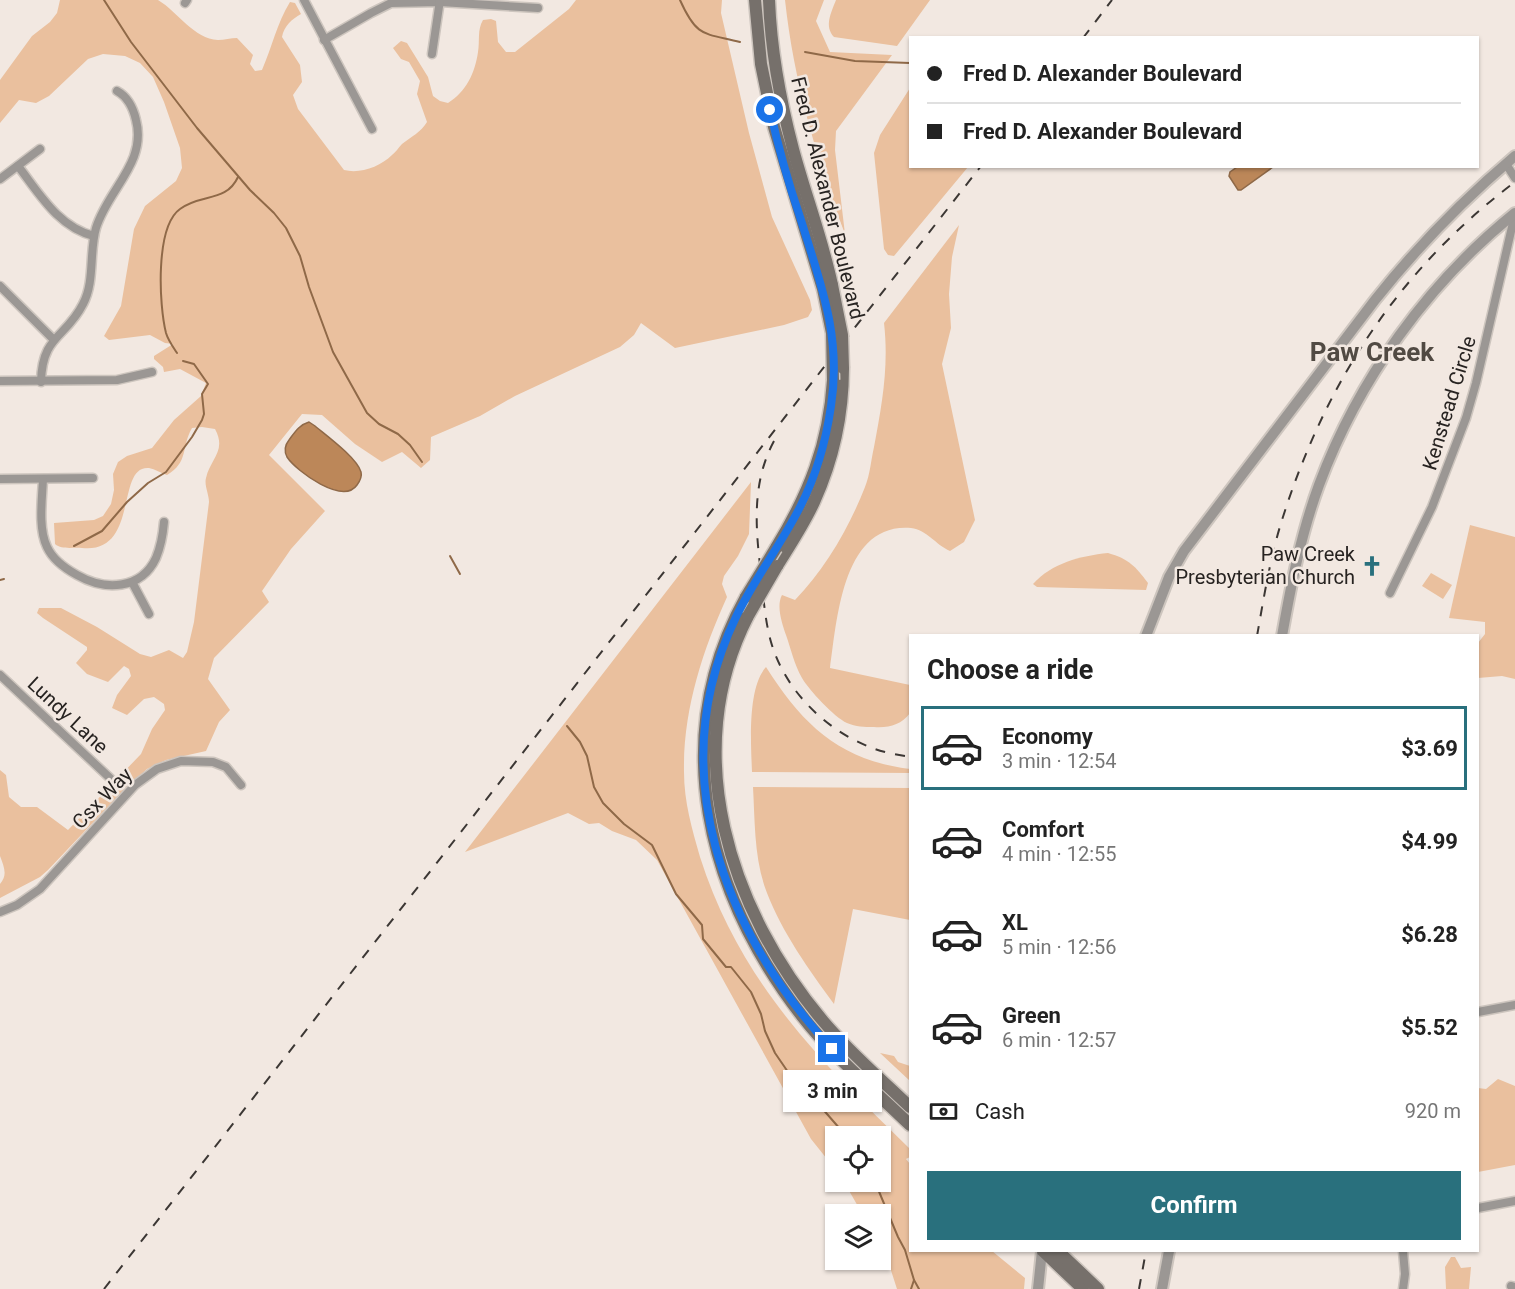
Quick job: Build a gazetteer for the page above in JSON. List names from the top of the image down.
{
  "streets": {
    "main road": ["Fred D. Alexander Boulevard"],
    "street": ["Kenstead Circle", "Lundy Lane", "Csx Way"]
  },
  "districts": ["Paw Creek"],
  "places": {
    "church": ["Paw Creek Presbyterian Church"]
  },
  "page": {
    "banner": ["Fred D. Alexander Boulevard", "Fred D. Alexander Boulevard"],
    "heading": "Choose a ride",
    "list": [
      {
        "name": "Economy",
        "note": "3 min · 12:54",
        "value": "$3.69"
      },
      {
        "name": "Comfort",
        "note": "4 min · 12:55",
        "value": "$4.99"
      },
      {
        "name": "XL",
        "note": "5 min · 12:56",
        "value": "$6.28"
      },
      {
        "name": "Green",
        "note": "6 min · 12:57",
        "value": "$5.52"
      }
    ],
    "bubble": "3 min",
    "pay": ["Cash", "920 m"],
    "buttons": "Confirm"
  }
}
